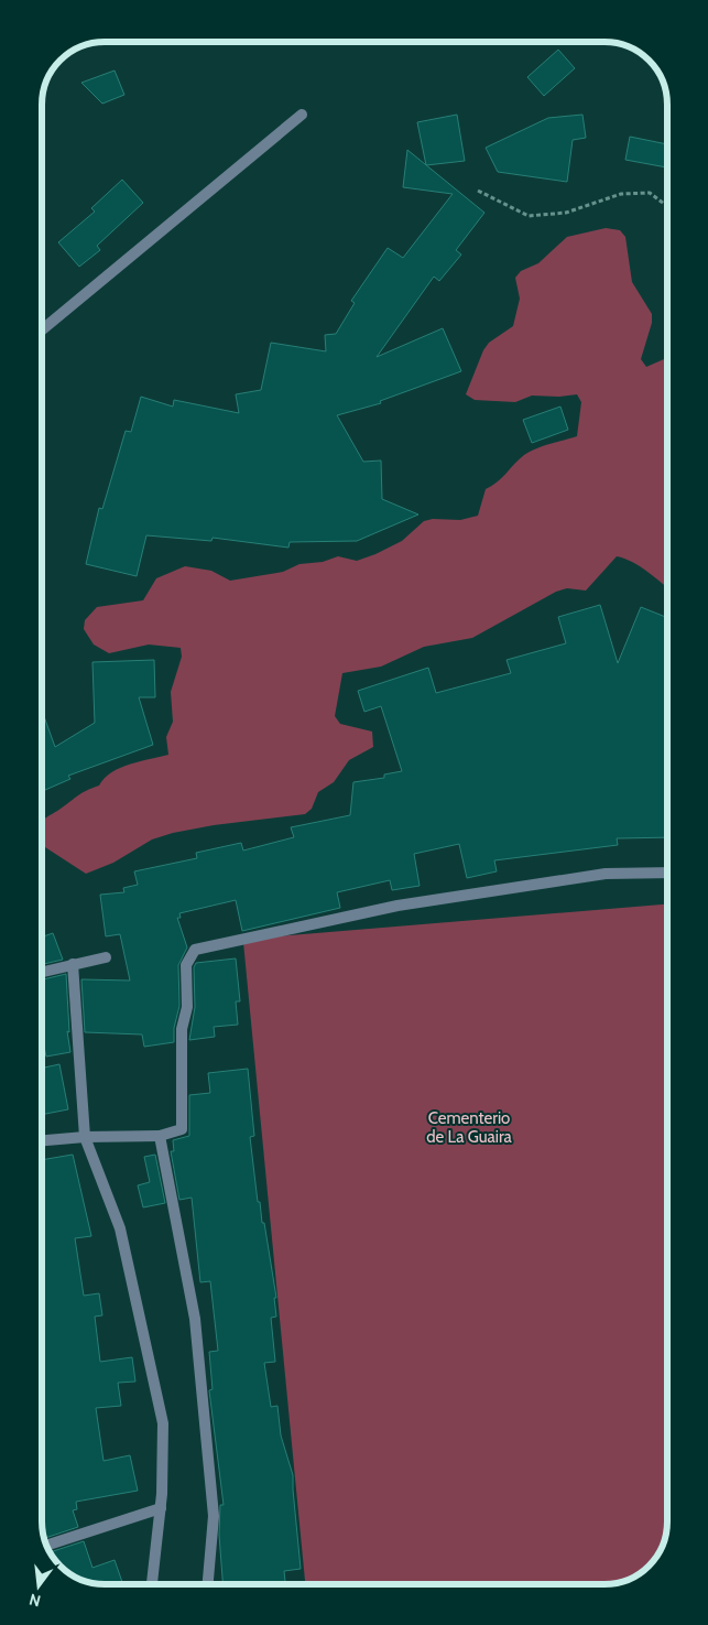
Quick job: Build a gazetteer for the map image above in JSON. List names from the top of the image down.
{
  "parks": ["Cementerio de La Guaira"],
  "north": "bottom"
}
